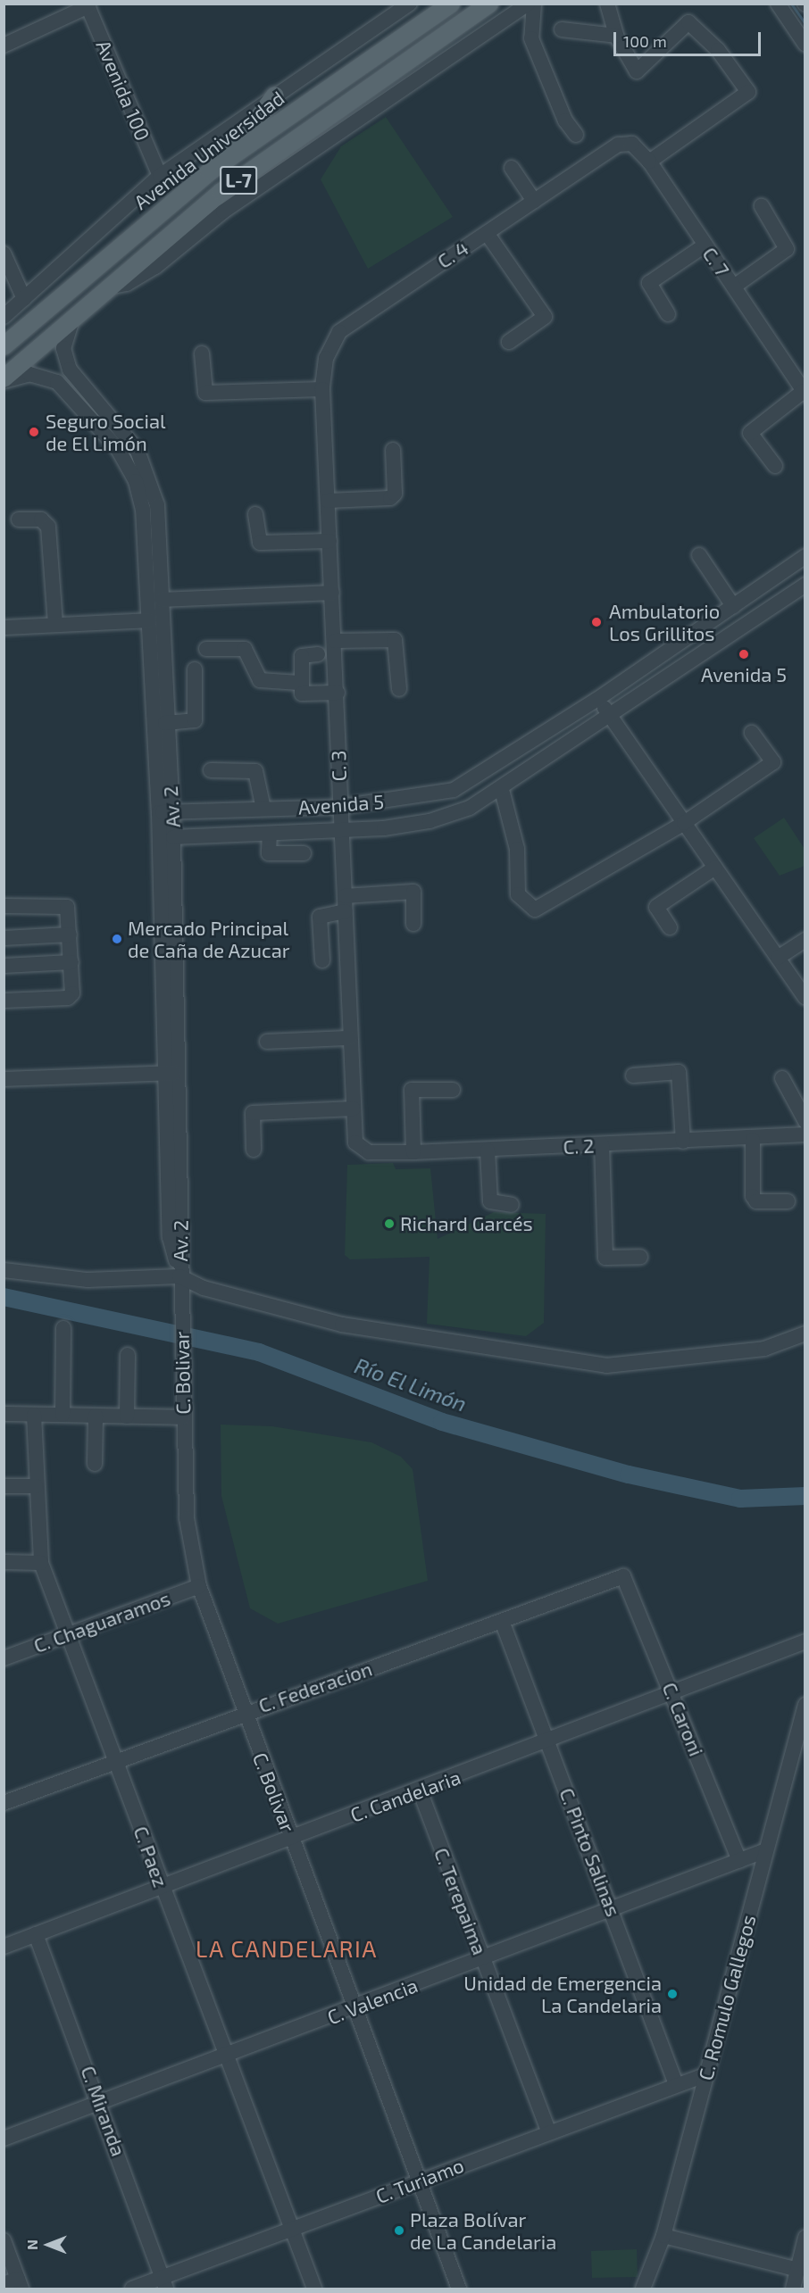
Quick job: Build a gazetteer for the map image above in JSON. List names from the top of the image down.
{
  "streets": {
    "main road": ["Avenida Universidad", "L-7"],
    "street": [
      "Avenida 100",
      "C. 4",
      "C. 7",
      "C. 3",
      "Avenida 5",
      "Av. 2",
      "C. 2",
      "C. Bolivar",
      "C. Chaguaramos",
      "C. Federacion",
      "C. Caroni",
      "C. Candelaria",
      "C. Pinto Salinas",
      "C. Paez",
      "C. Terepaima",
      "C. Romulo Gallegos",
      "C. Valencia",
      "C. Miranda",
      "C. Turiamo"
    ]
  },
  "crossings": [
    ["Avenida 100", "Avenida Universidad"],
    ["Avenida Universidad", "Av. 2"],
    ["C. 4", "C. 7"],
    ["C. 4", "C. 3"],
    ["C. 3", "Avenida 5"],
    ["C. 3", "C. 2"],
    ["Avenida 5", "Av. 2"],
    ["Av. 2", "C. Bolivar"],
    ["C. Bolivar", "C. Chaguaramos"],
    ["C. Bolivar", "C. Federacion"],
    ["C. Bolivar", "C. Candelaria"],
    ["C. Bolivar", "C. Valencia"],
    ["C. Bolivar", "C. Turiamo"],
    ["C. Chaguaramos", "C. Paez"],
    ["C. Federacion", "C. Caroni"],
    ["C. Federacion", "C. Pinto Salinas"],
    ["C. Federacion", "C. Paez"],
    ["C. Caroni", "C. Candelaria"],
    ["C. Caroni", "C. Valencia"],
    ["C. Candelaria", "C. Pinto Salinas"],
    ["C. Candelaria", "C. Paez"],
    ["C. Candelaria", "C. Terepaima"],
    ["C. Candelaria", "C. Miranda"],
    ["C. Pinto Salinas", "C. Valencia"],
    ["C. Pinto Salinas", "C. Turiamo"],
    ["C. Paez", "C. Valencia"],
    ["C. Paez", "C. Turiamo"],
    ["C. Terepaima", "C. Valencia"],
    ["C. Terepaima", "C. Turiamo"],
    ["C. Romulo Gallegos", "C. Valencia"],
    ["C. Romulo Gallegos", "C. Turiamo"],
    ["C. Valencia", "C. Miranda"],
    ["C. Miranda", "C. Turiamo"]
  ],
  "districts": ["LA CANDELARIA"],
  "water": ["Río El Limón"],
  "places": [
    "Seguro Social de El Limón",
    "Ambulatorio Los Grillitos",
    "Avenida 5",
    "Mercado Principal de Caña de Azucar",
    "Richard Garcés",
    "Unidad de Emergencia La Candelaria",
    "Plaza Bolívar de La Candelaria"
  ],
  "scale_bar": "100 m",
  "north": "left"
}
